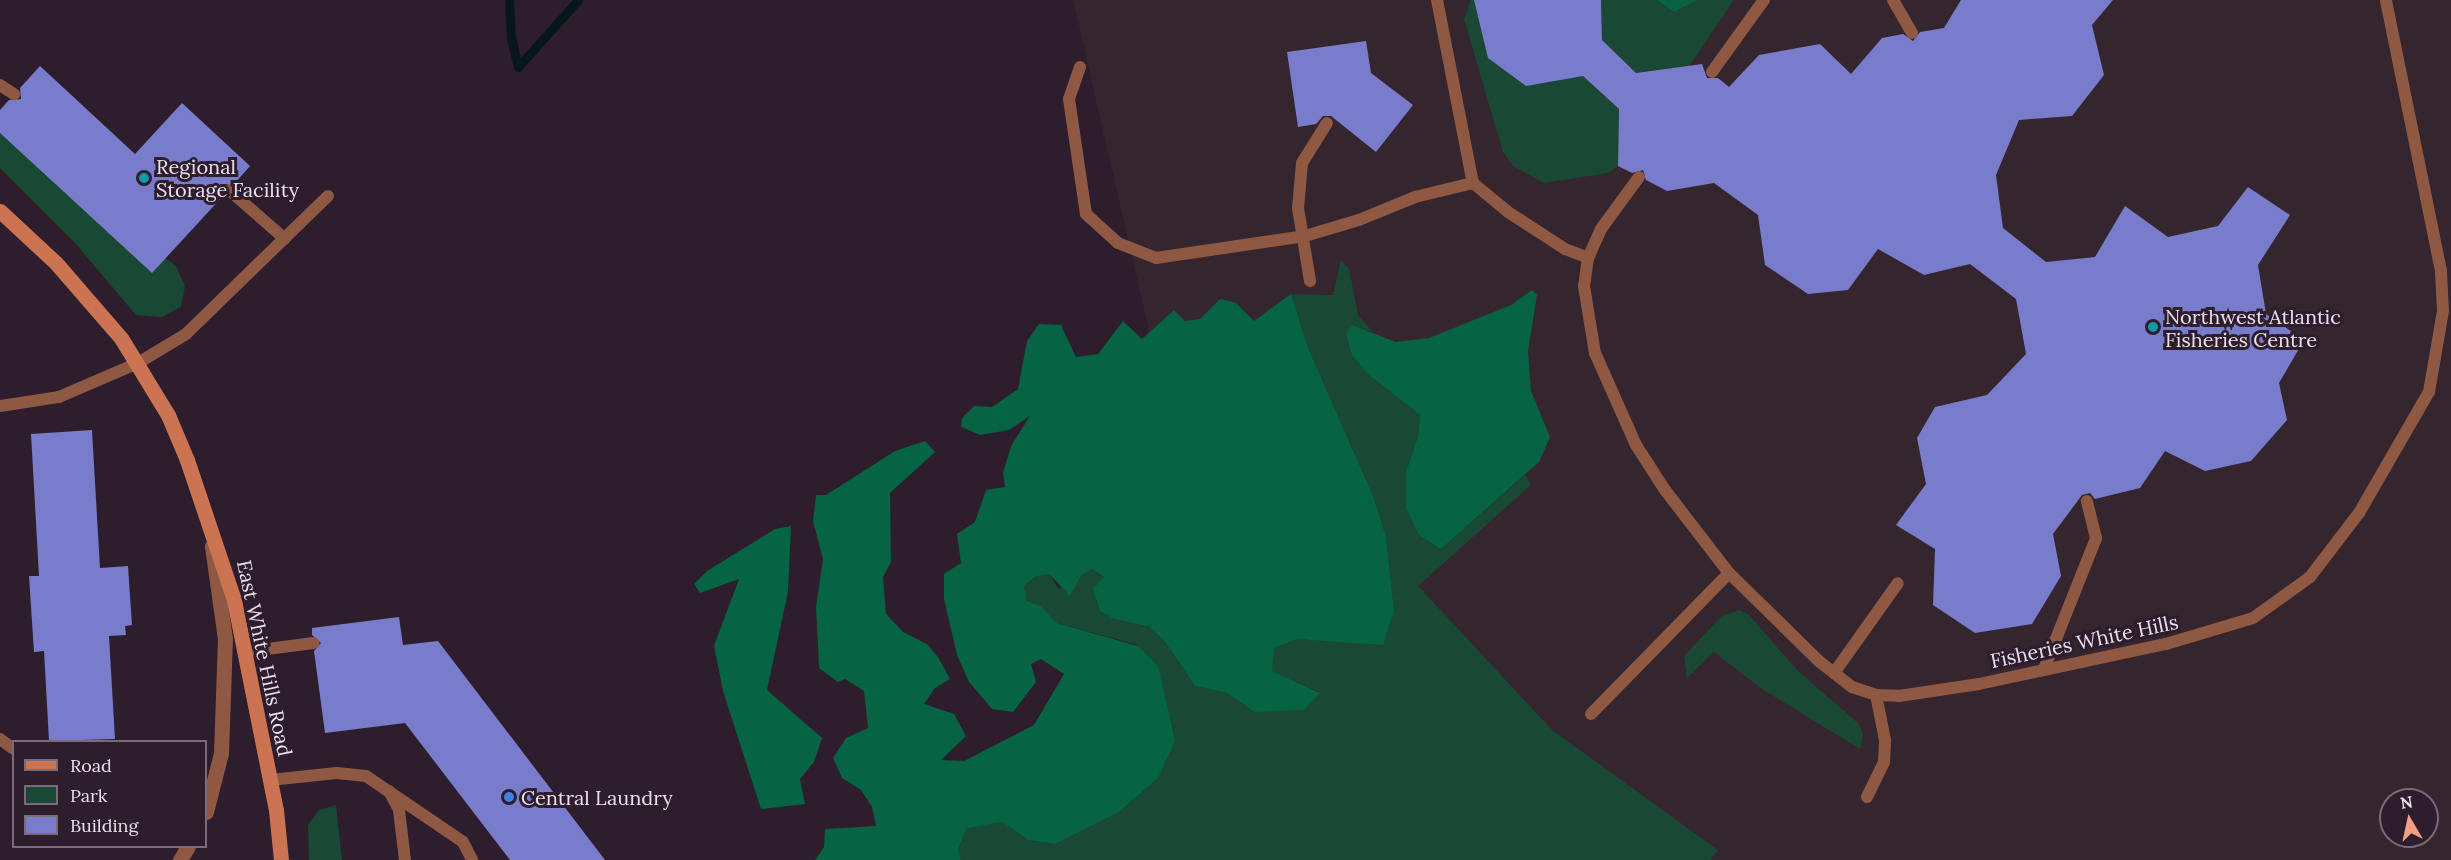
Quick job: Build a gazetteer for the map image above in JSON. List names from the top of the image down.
{
  "streets": {
    "street": ["East White Hills Road"],
    "lane": ["Fisheries White Hills"]
  },
  "places": ["Regional Storage Facility", "Northwest Atlantic Fisheries Centre", "Central Laundry"],
  "legend": ["Road", "Park", "Building"],
  "north": "top"
}
